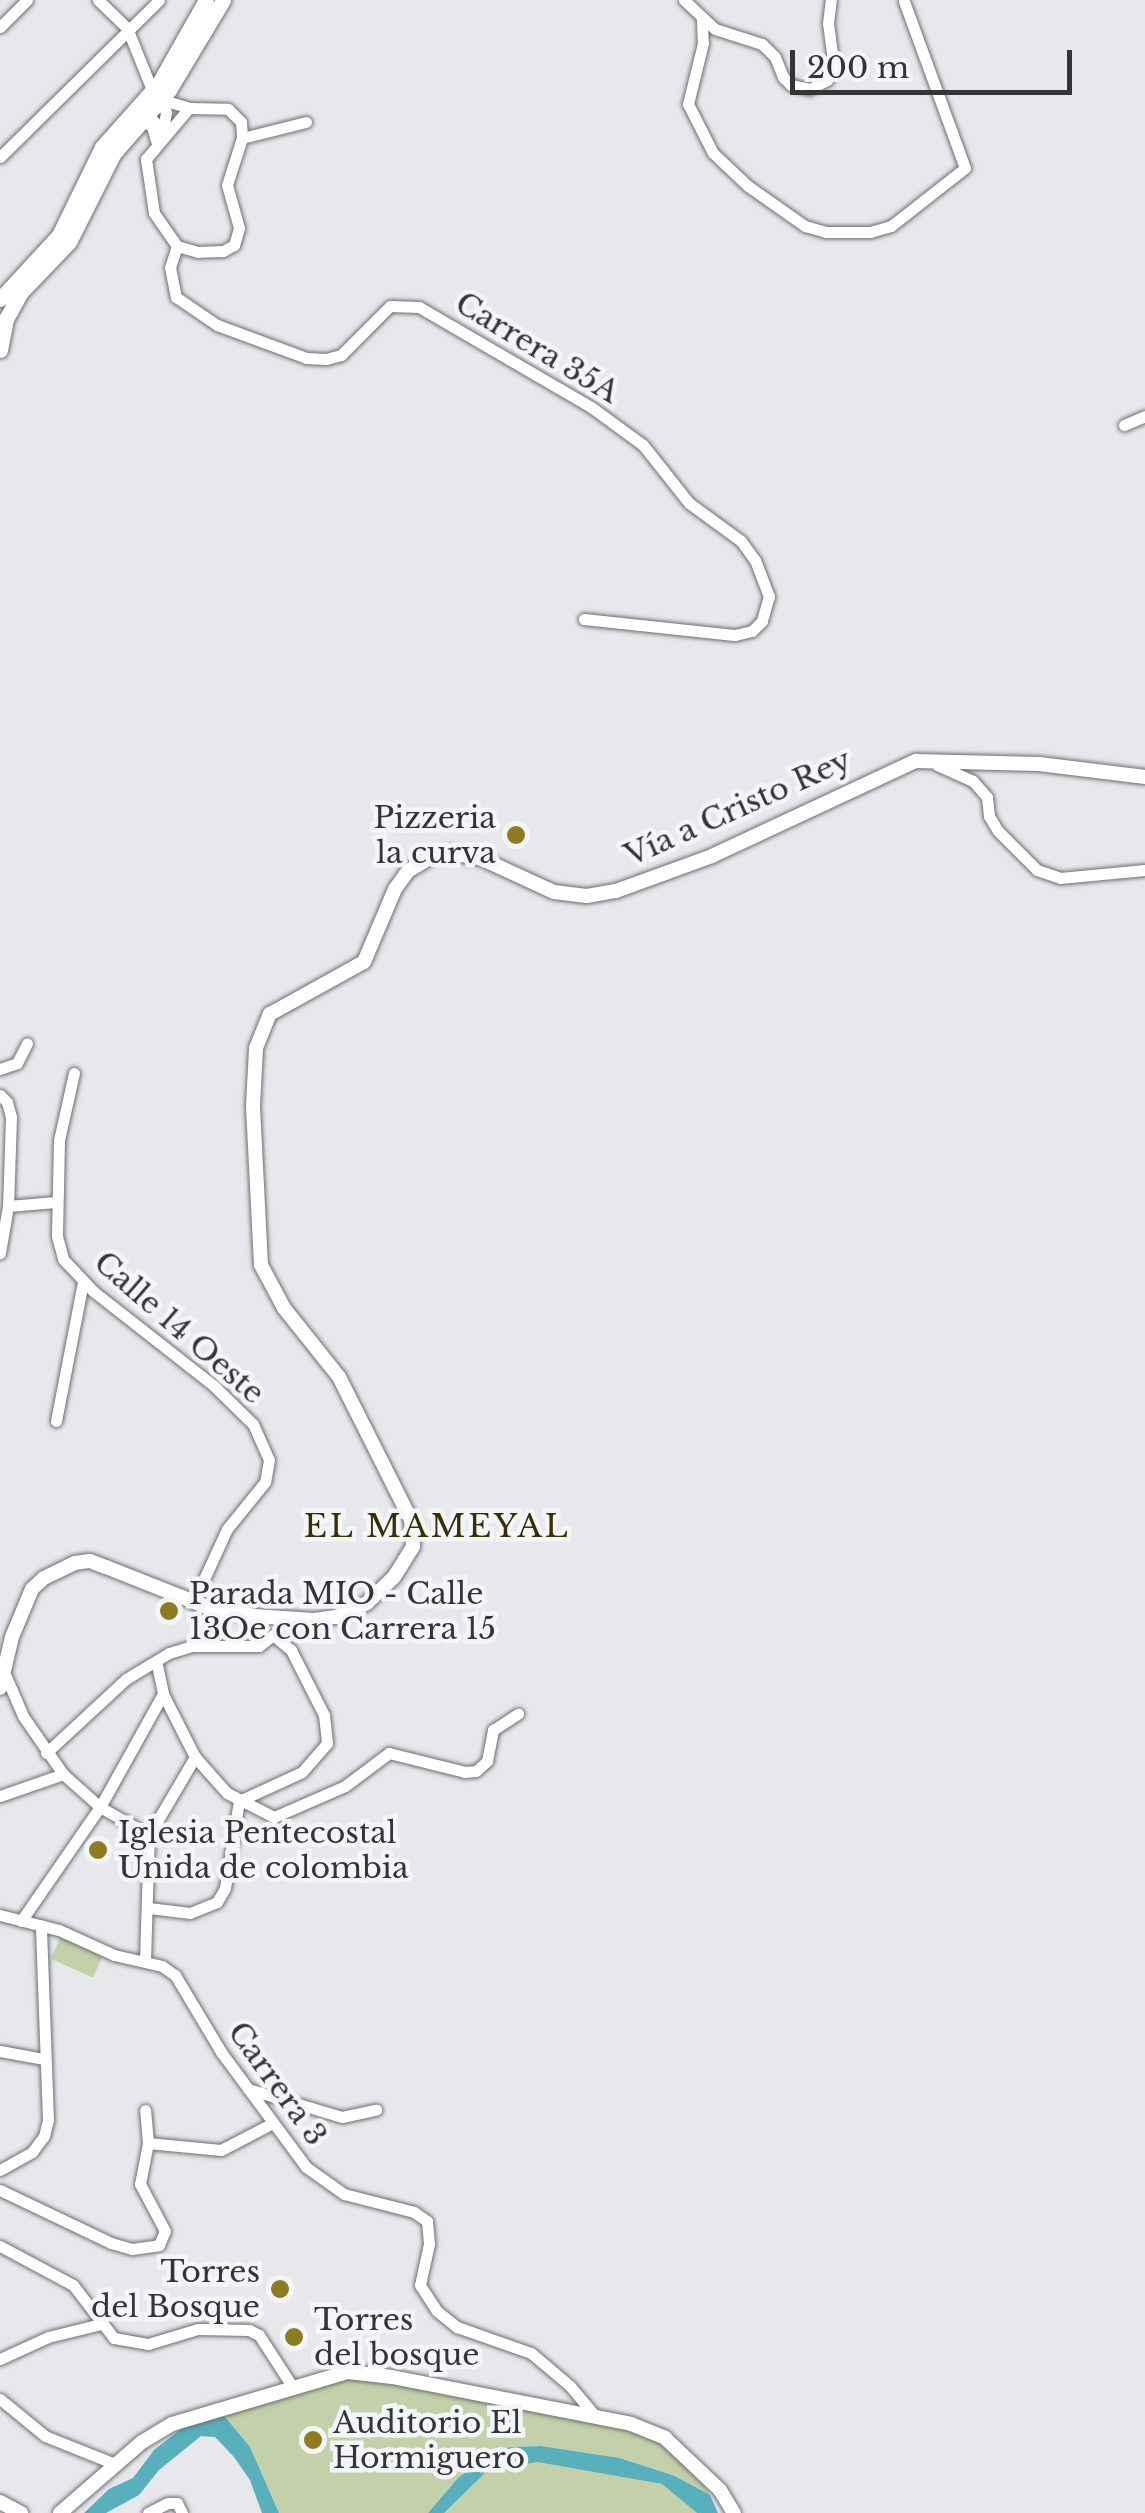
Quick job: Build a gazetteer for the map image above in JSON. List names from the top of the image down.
{
  "streets": {
    "street": [
      "Carrera 35A",
      "Vía a Cristo Rey",
      "Calle 14 Oeste",
      "Carrera 3"
    ]
  },
  "crossings": [
    ["Vía a Cristo Rey", "Calle 14 Oeste"]
  ],
  "districts": ["EL MAMEYAL"],
  "places": [
    "Pizzeria la curva",
    "Parada MIO - Calle 13Oe con Carrera 15",
    "Iglesia Pentecostal Unida de colombia",
    "Torres del Bosque",
    "Torres del bosque",
    "Auditorio El Hormiguero"
  ],
  "scale_bar": "200 m"
}
